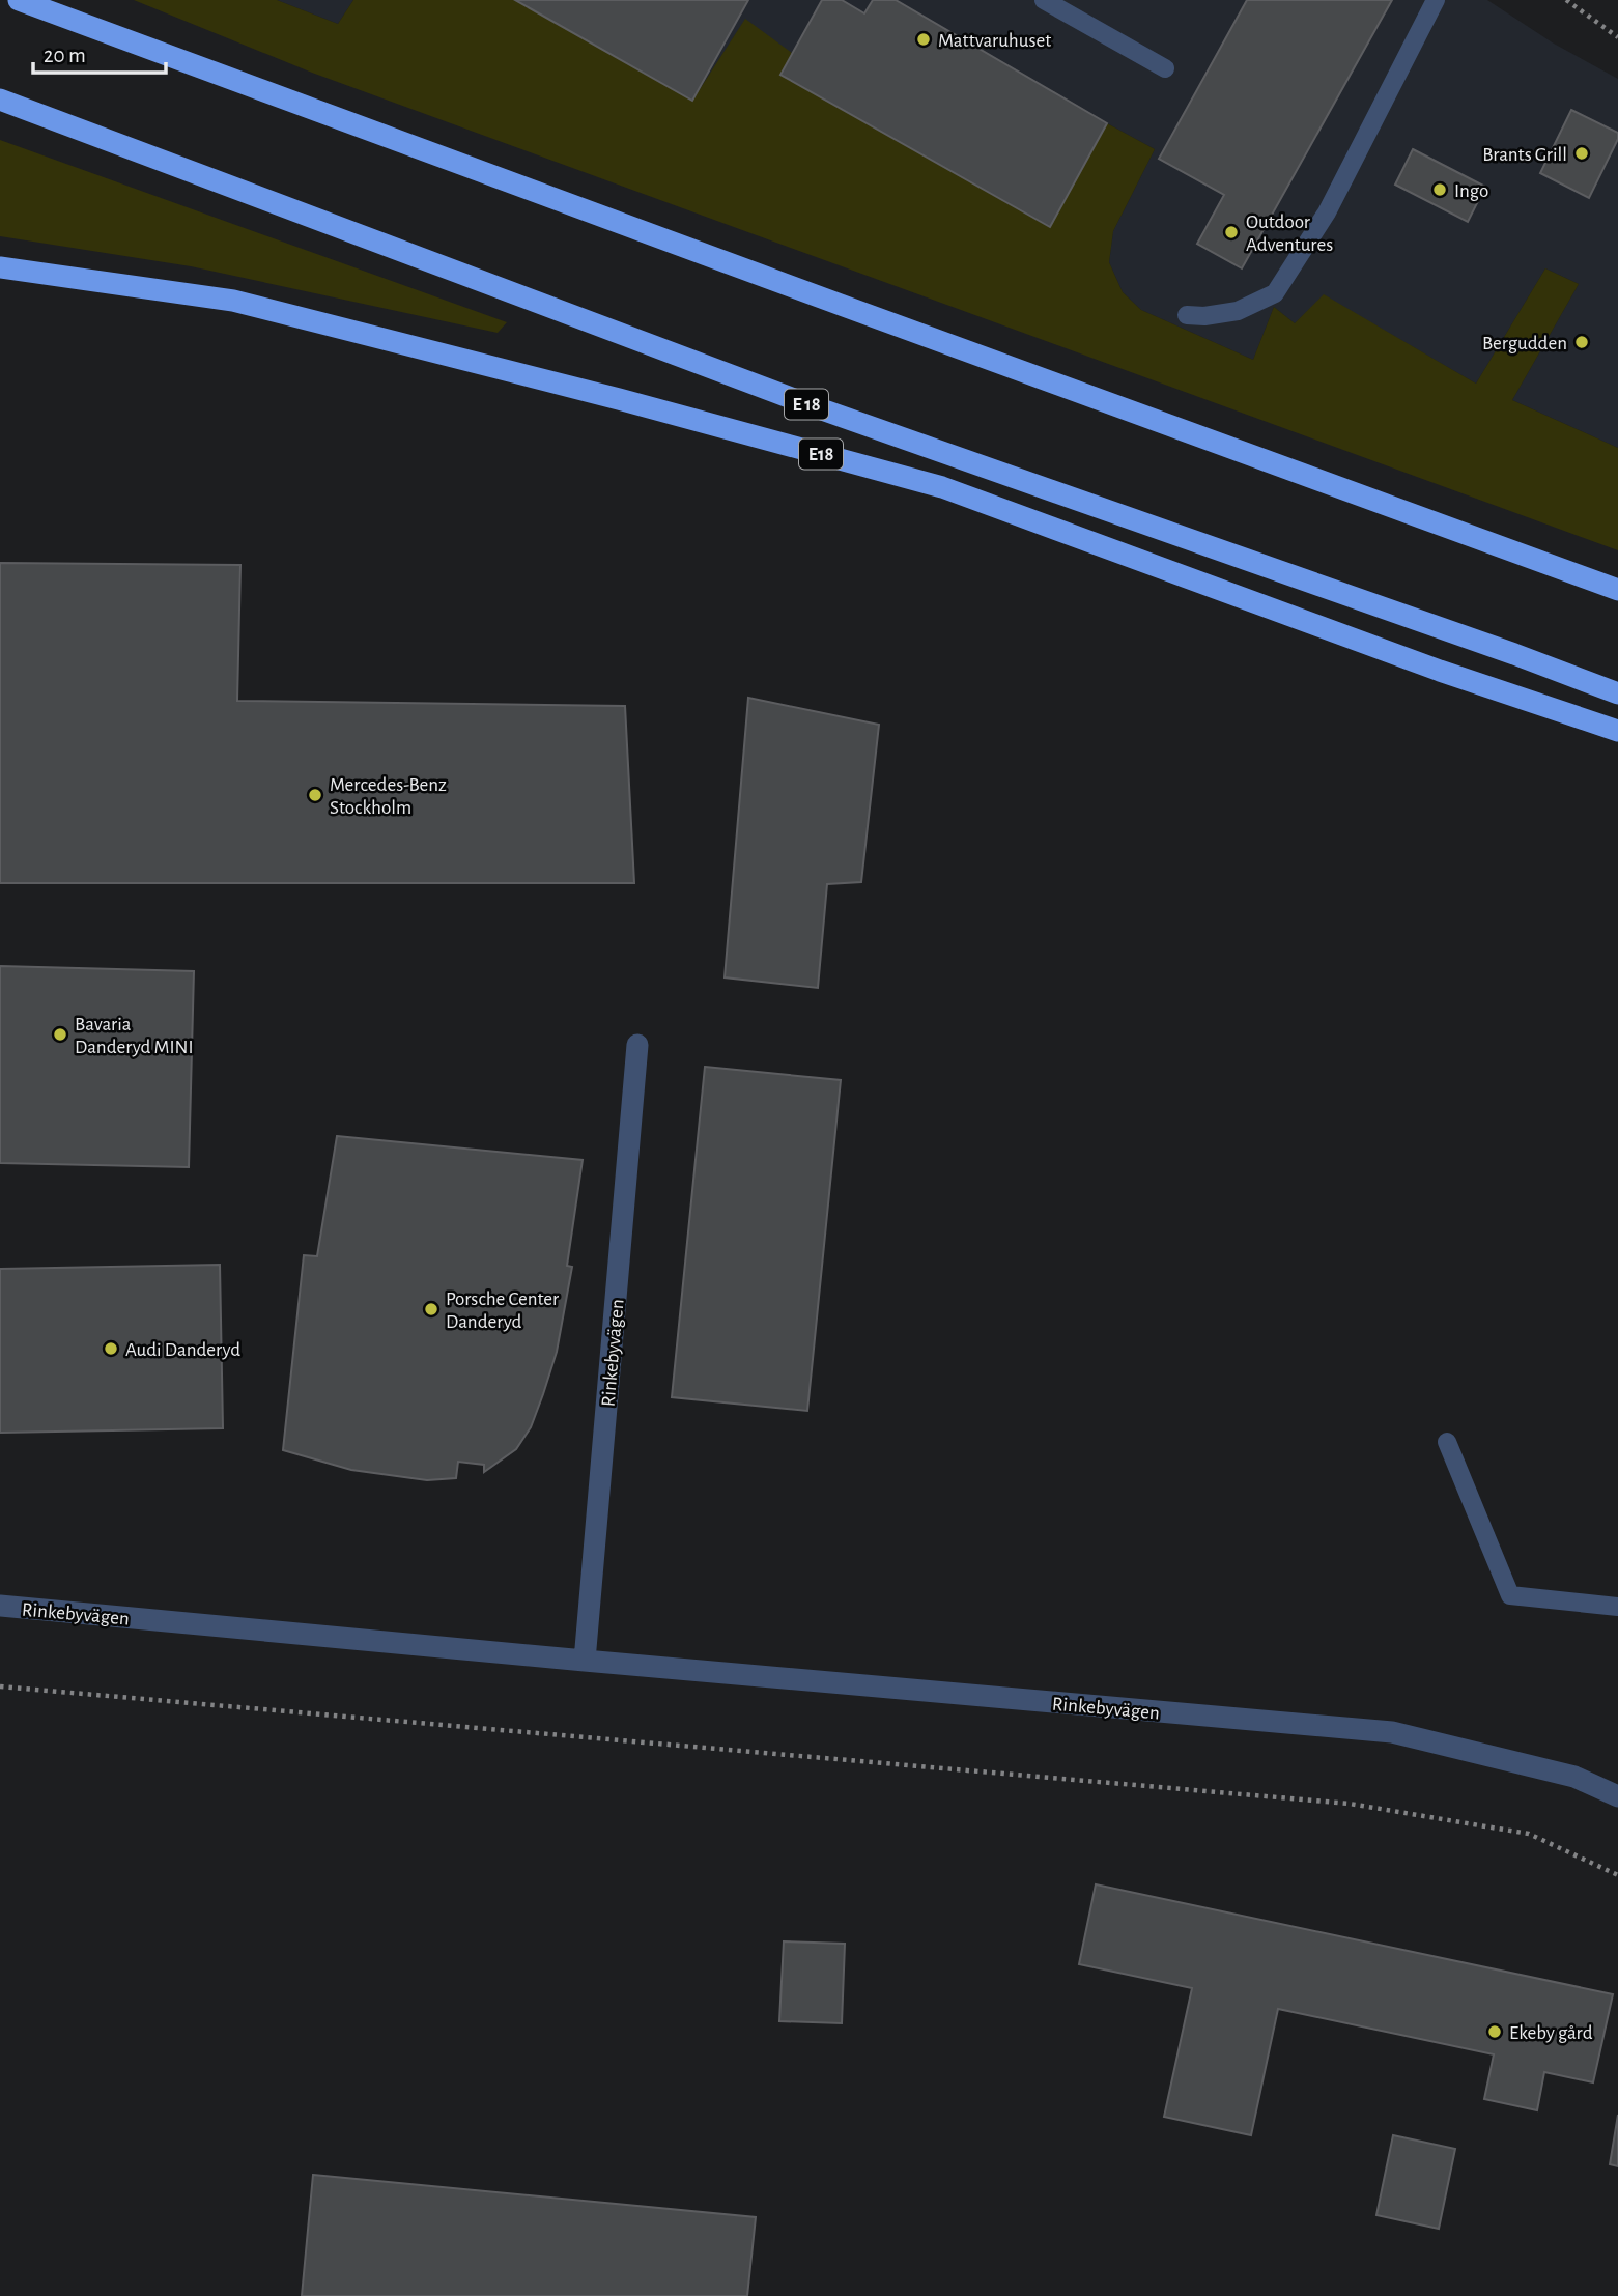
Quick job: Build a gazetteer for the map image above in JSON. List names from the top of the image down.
{
  "streets": {
    "highway": ["E 18", "E18"],
    "street": ["Rinkebyvägen"]
  },
  "places": [
    "Mattvaruhuset",
    "Brants Grill",
    "Ingo",
    "Outdoor Adventures",
    "Bergudden",
    "Mercedes-Benz Stockholm",
    "Bavaria Danderyd MINI",
    "Porsche Center Danderyd",
    "Audi Danderyd",
    "Ekeby gård"
  ],
  "scale_bar": "20 m"
}
